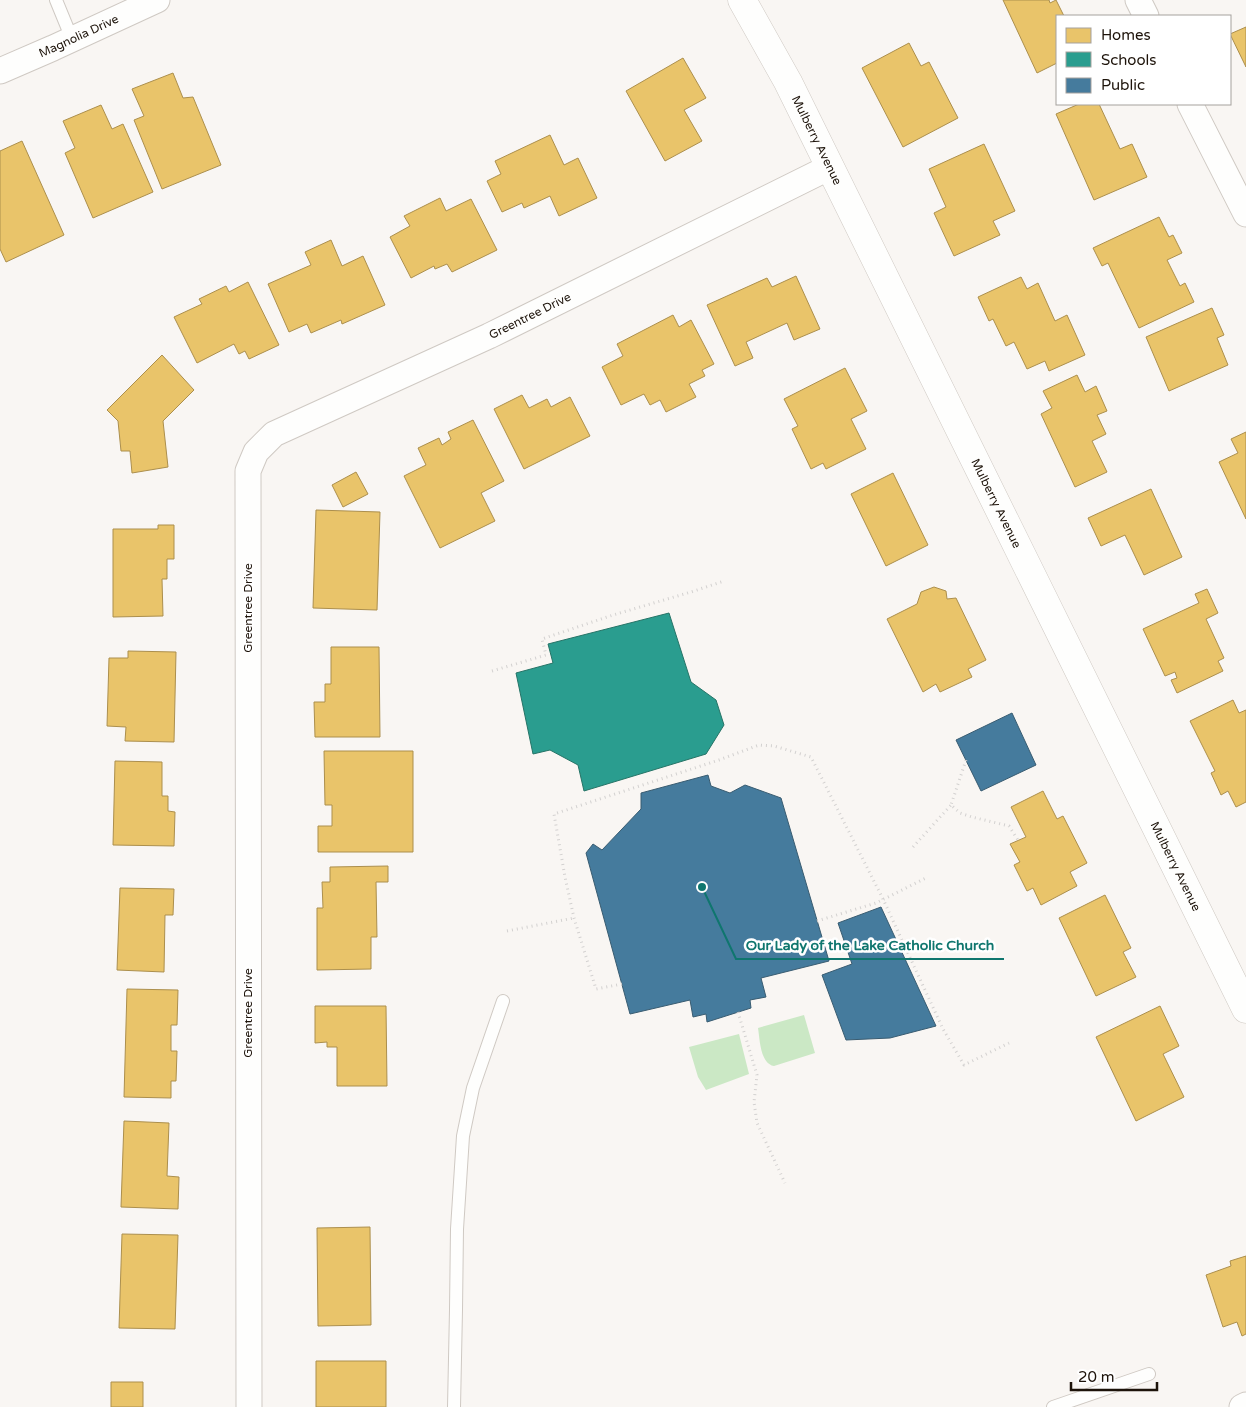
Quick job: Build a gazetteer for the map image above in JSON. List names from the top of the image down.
{
  "streets": {
    "street": ["Magnolia Drive", "Mulberry Avenue", "Greentree Drive"]
  },
  "crossings": [
    ["Mulberry Avenue", "Greentree Drive"]
  ],
  "places": ["Our Lady of the Lake Catholic Church"],
  "legend": ["Homes", "Schools", "Public"],
  "scale_bar": "20 m"
}
